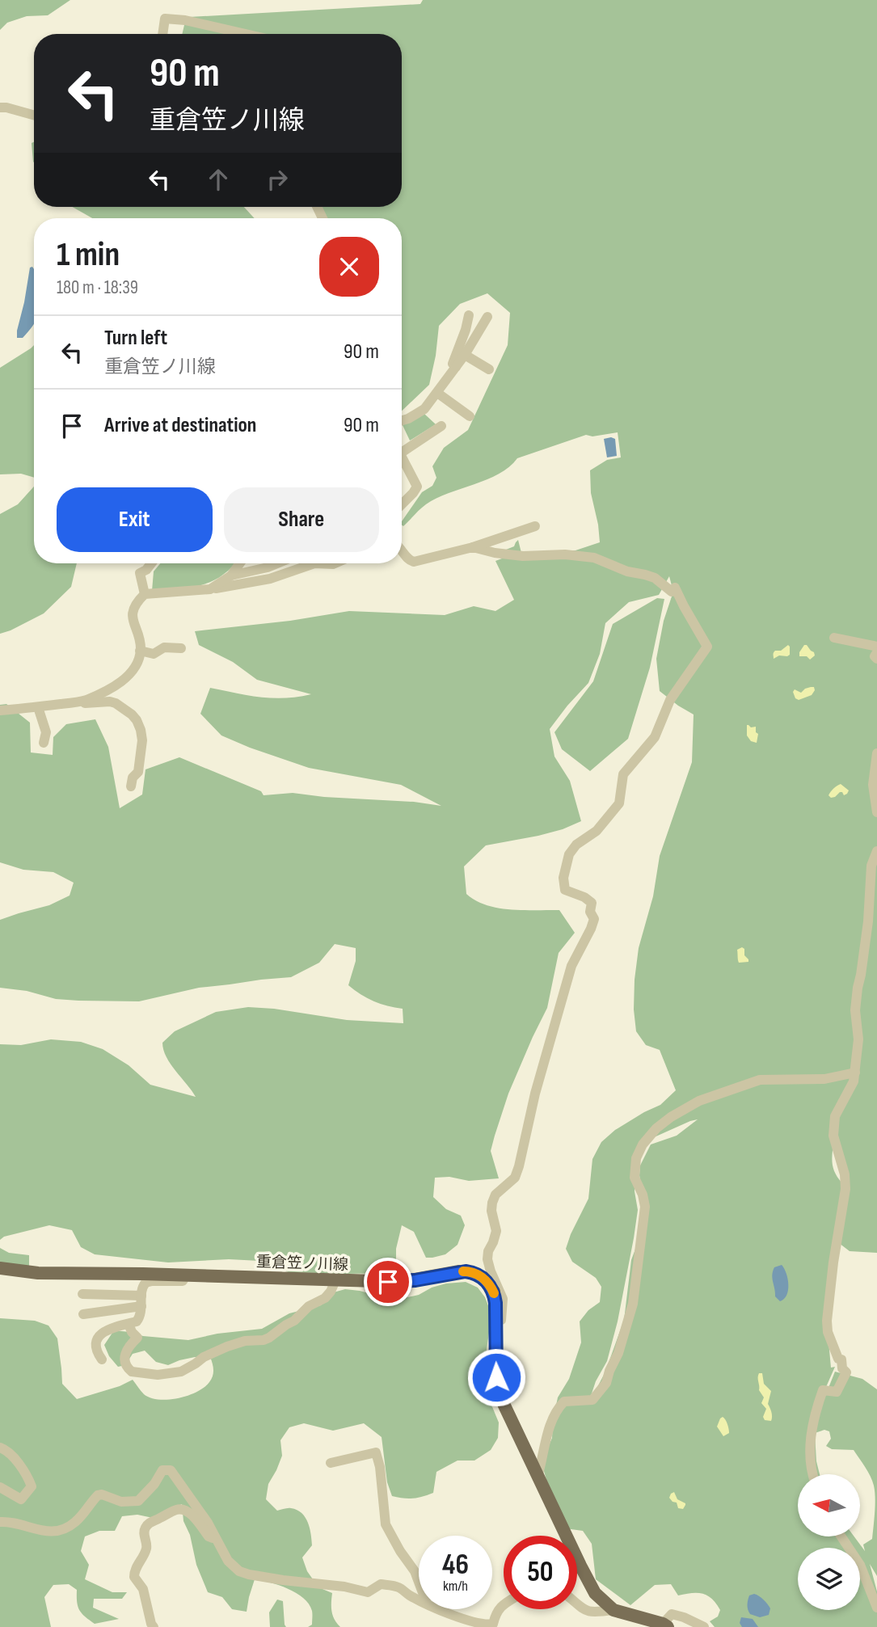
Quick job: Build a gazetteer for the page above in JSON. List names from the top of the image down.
{
  "streets": {
    "main road": ["重倉笠ノ川線"]
  },
  "north": "left",
  "page": {
    "turn": ["90 m", "重倉笠ノ川線"],
    "heading": ["1 min", "180 m · 18:39"],
    "list": [
      {
        "name": "Turn left",
        "note": "重倉笠ノ川線",
        "value": "90 m"
      },
      {
        "name": "Arrive at destination",
        "value": "90 m"
      }
    ],
    "buttons": ["Exit", "Share"],
    "speed": "46 km/h",
    "limit": "50"
  }
}
